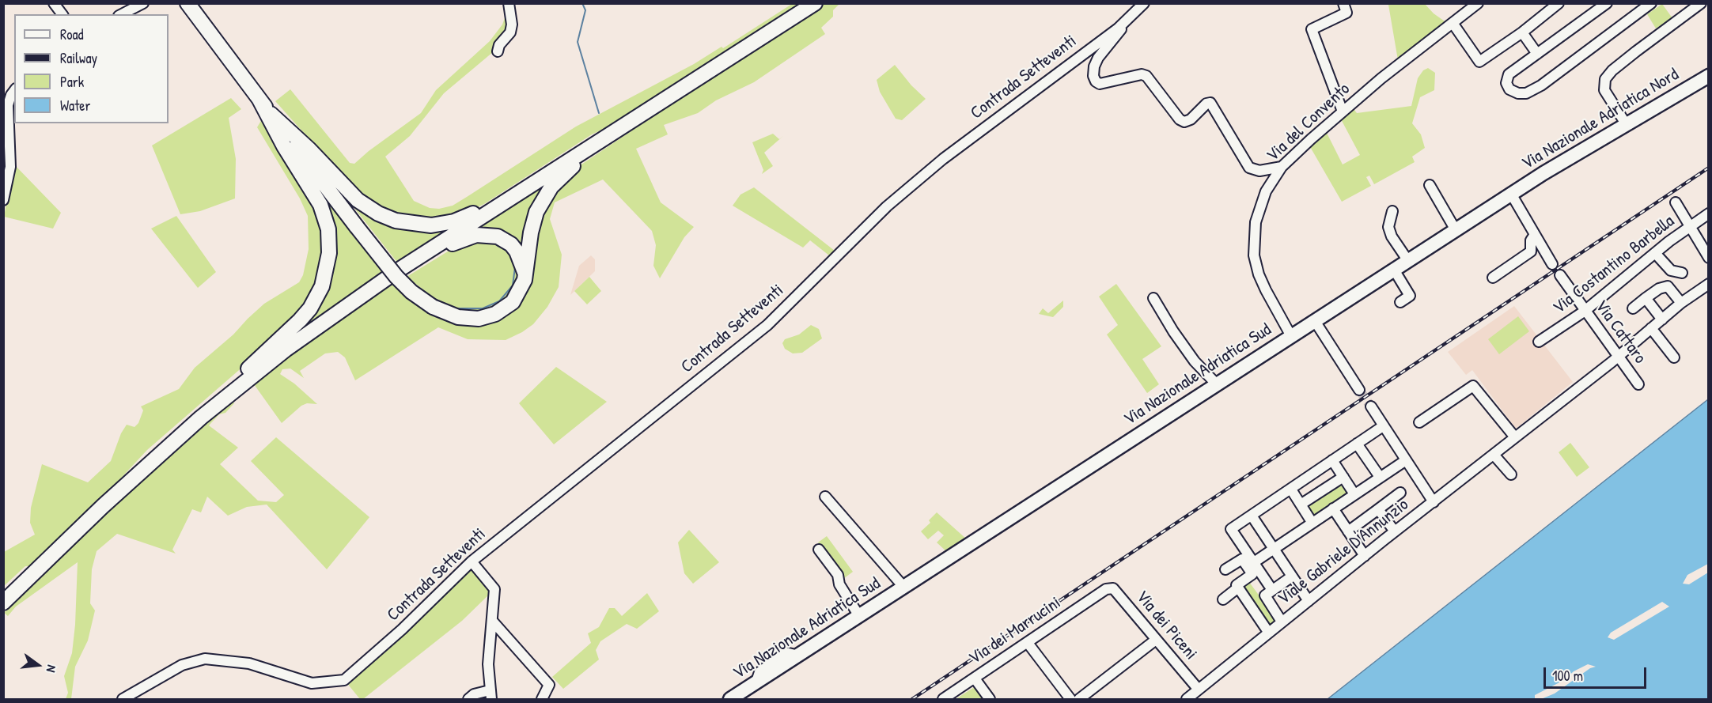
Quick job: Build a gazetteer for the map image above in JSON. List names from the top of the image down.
{
  "streets": {
    "main road": ["Via Nazionale Adriatica Nord", "Via Nazionale Adriatica Sud"],
    "street": [
      "Contrada Setteventi",
      "Via del Convento",
      "Via Costantino Barbella",
      "Via Cattaro",
      "Viale Gabriele D'Annunzio",
      "Via dei Piceni",
      "Via dei Marrucini"
    ]
  },
  "crossings": [
    ["Via Nazionale Adriatica Nord", "Via Nazionale Adriatica Sud"],
    ["Via del Convento", "Via Nazionale Adriatica Sud"],
    ["Via Costantino Barbella", "Via Cattaro"],
    ["Via Cattaro", "Viale Gabriele D'Annunzio"],
    ["Viale Gabriele D'Annunzio", "Via dei Piceni"],
    ["Via dei Piceni", "Via dei Marrucini"]
  ],
  "legend": [
    "Road",
    "Railway",
    "Park",
    "Water"
  ],
  "scale_bar": "100 m",
  "north": "right"
}
